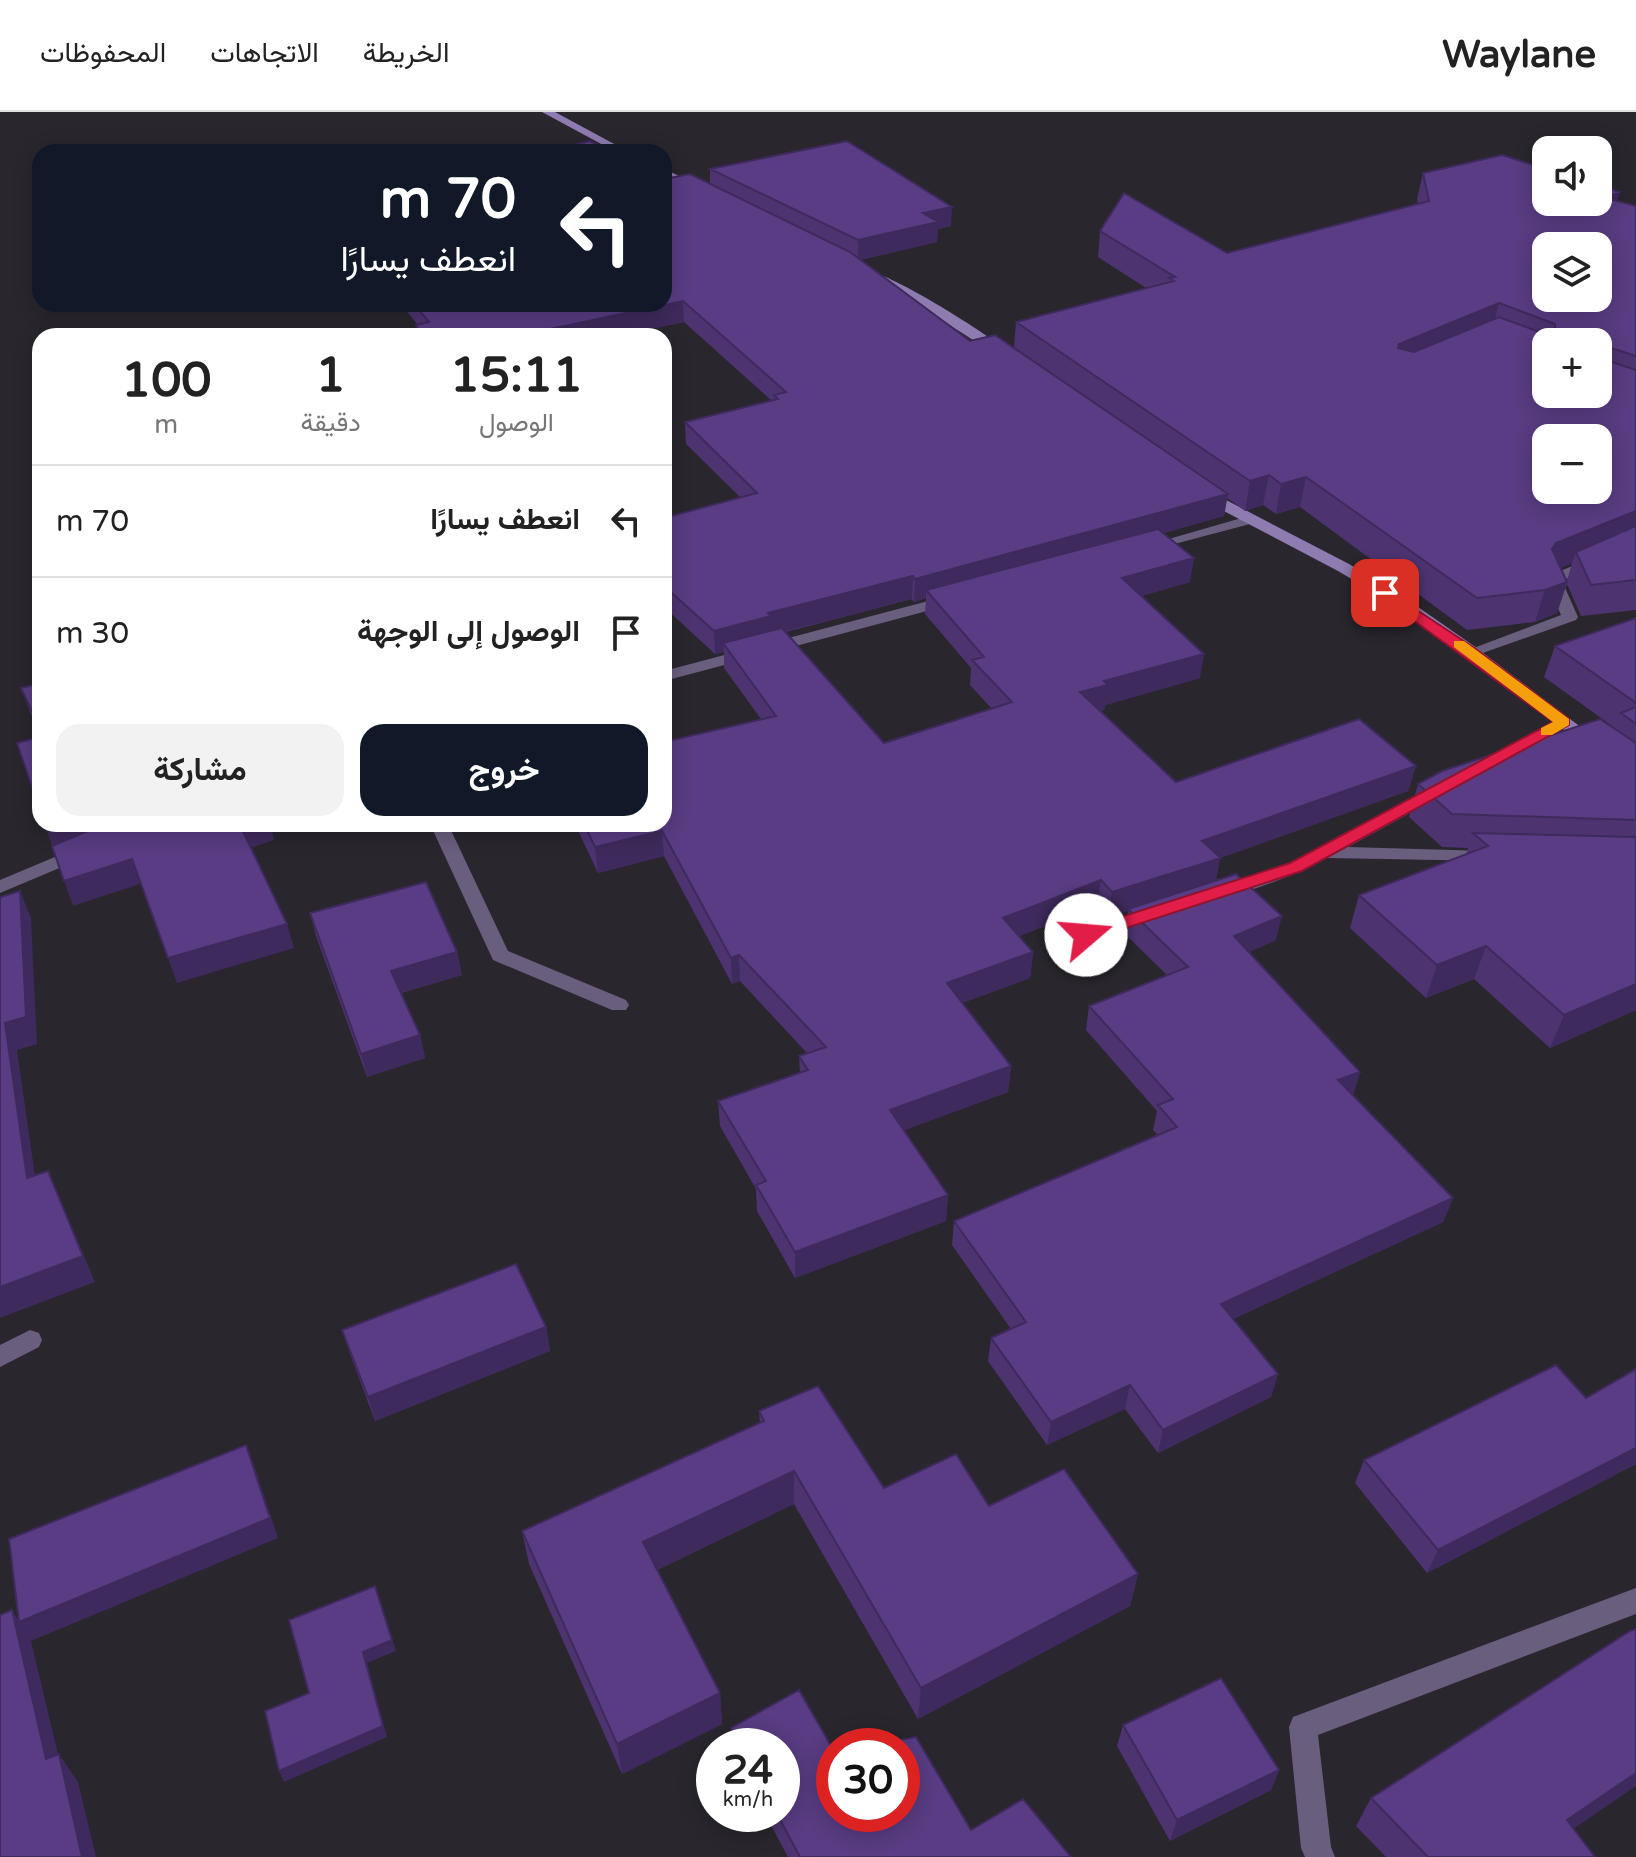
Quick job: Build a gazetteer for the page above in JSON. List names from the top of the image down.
{
  "page": {
    "header": "Waylane",
    "nav": ["الخريطة", "الاتجاهات", "المحفوظات"],
    "map_buttons": ["+", "−"],
    "turn": ["70 m", "انعطف يسارًا"],
    "eta": [
      "15:11",
      "الوصول",
      "1",
      "دقيقة",
      "100",
      "m"
    ],
    "list": [
      {
        "name": "انعطف يسارًا",
        "value": "70 m"
      },
      {
        "name": "الوصول إلى الوجهة",
        "value": "30 m"
      }
    ],
    "buttons": ["خروج", "مشاركة"],
    "speed": "24 km/h",
    "limit": "30"
  }
}
